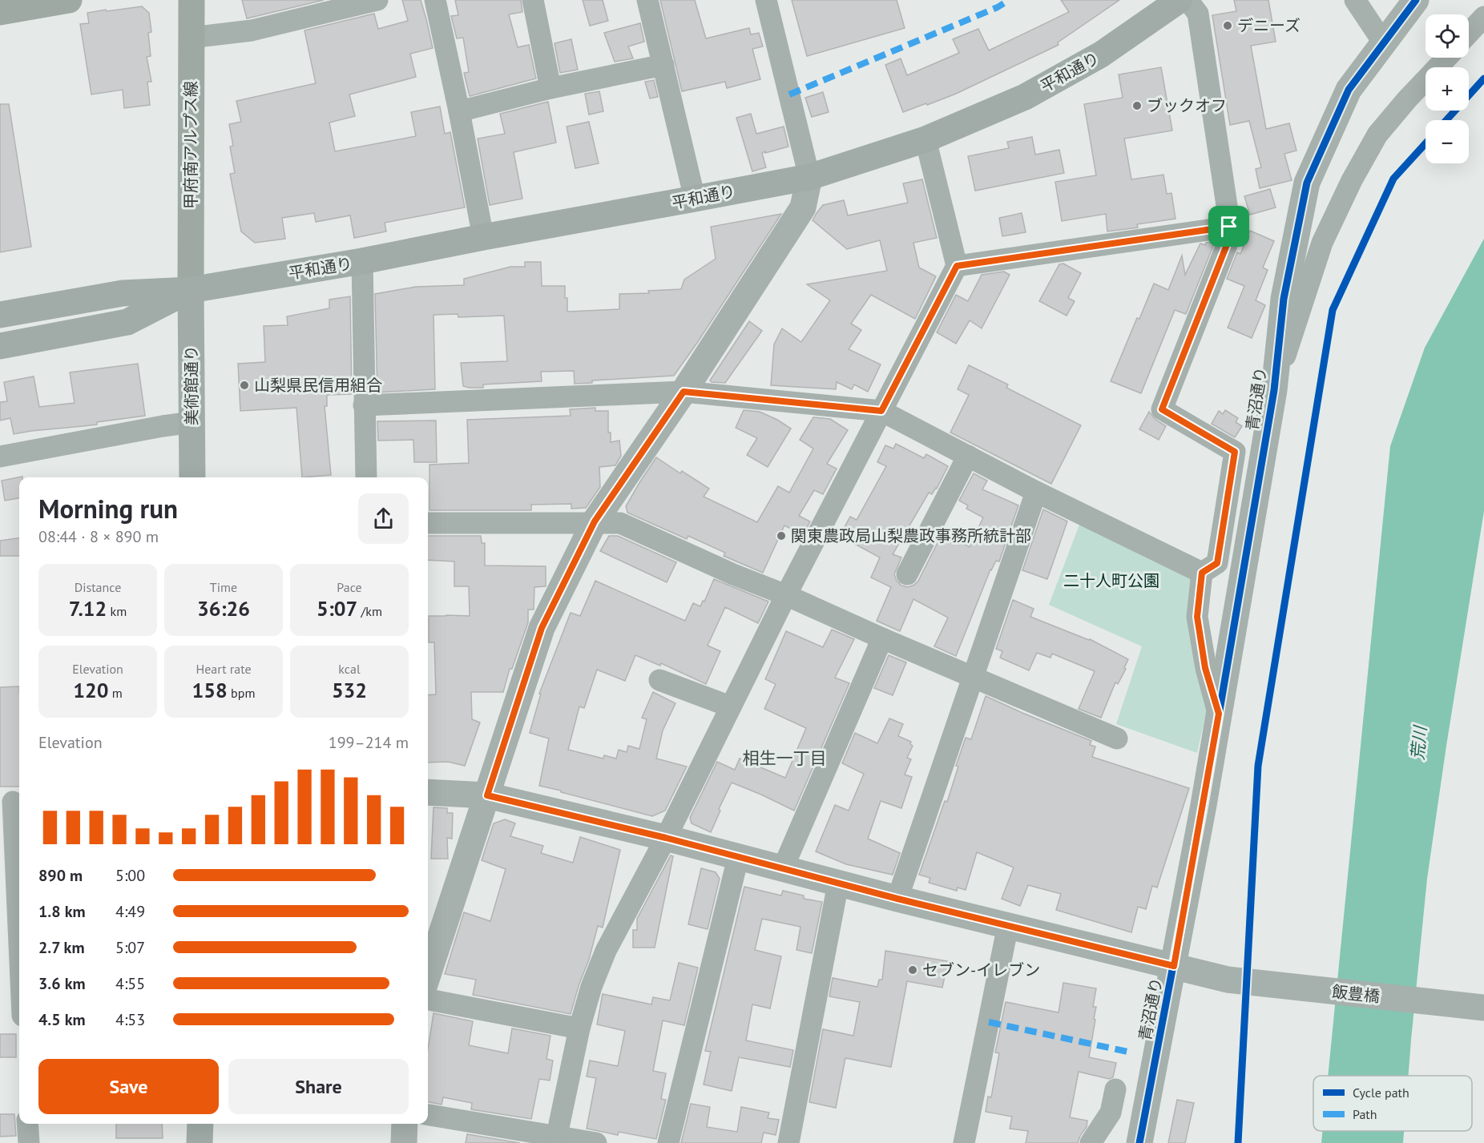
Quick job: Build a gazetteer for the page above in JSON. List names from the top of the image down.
{
  "streets": {
    "highway": ["平和通り", "美術館通り"],
    "main road": ["甲府南アルプス線"],
    "street": ["青沼通り", "飯豊橋"]
  },
  "crossings": [
    ["平和通り", "甲府南アルプス線"],
    ["平和通り", "美術館通り"],
    ["甲府南アルプス線", "美術館通り"],
    ["青沼通り", "飯豊橋"]
  ],
  "districts": ["相生一丁目"],
  "water": ["荒川"],
  "parks": ["二十人町公園"],
  "places": [
    "デニーズ",
    "ブックオフ",
    "山梨県民信用組合",
    "関東農政局山梨農政事務所統計部",
    "セブン-イレブン"
  ],
  "legend": ["Cycle path", "Path"],
  "page": {
    "map_buttons": ["+", "−"],
    "heading": ["Morning run", "08:44 · 8 × 890 m"],
    "stats": [
      ["Distance", "7.12 km"],
      ["Time", "36:26"],
      ["Pace", "5:07 /km"],
      ["Elevation", "120 m"],
      ["Heart rate", "158 bpm"],
      ["kcal", "532"]
    ],
    "chart": ["Elevation", "199–214 m"],
    "list": [
      {
        "name": "890 m",
        "note": "5:00"
      },
      {
        "name": "1.8 km",
        "note": "4:49"
      },
      {
        "name": "2.7 km",
        "note": "5:07"
      },
      {
        "name": "3.6 km",
        "note": "4:55"
      },
      {
        "name": "4.5 km",
        "note": "4:53"
      }
    ],
    "buttons": ["Save", "Share"]
  }
}
